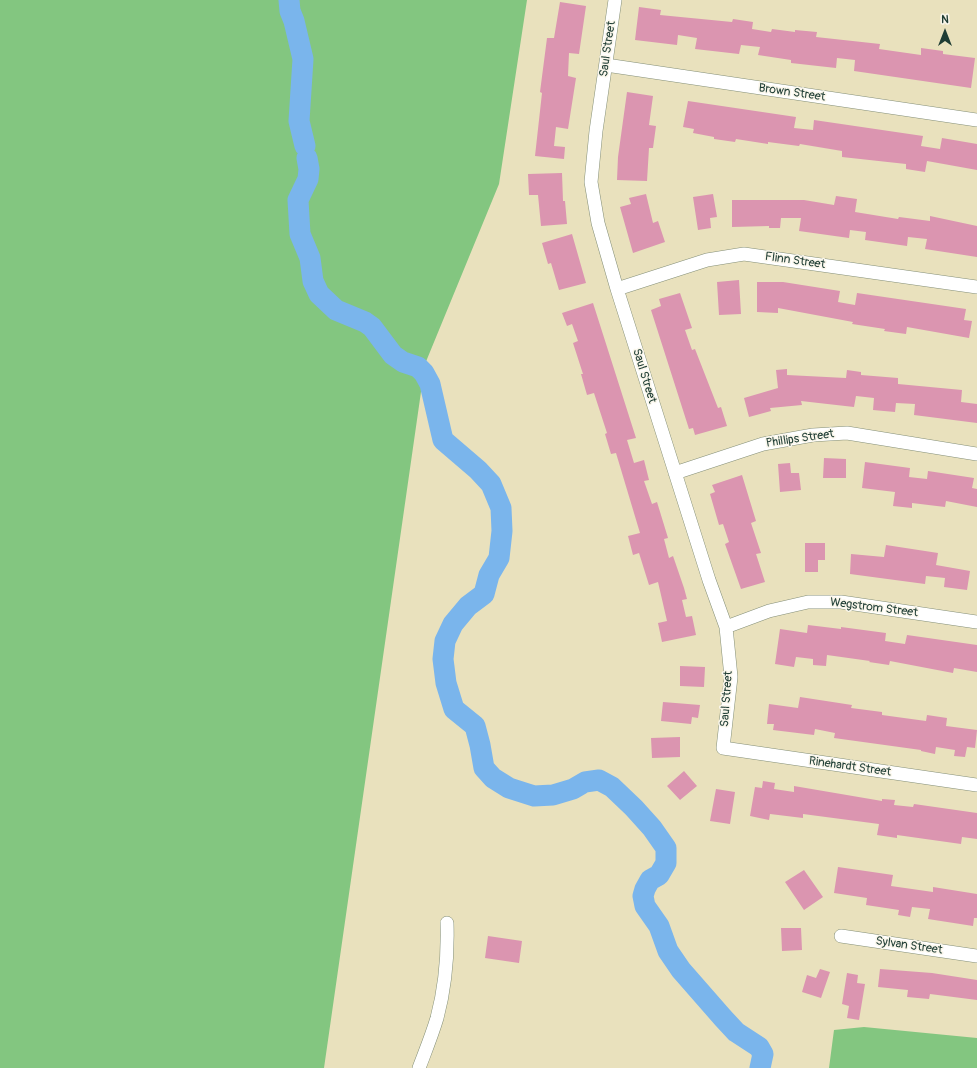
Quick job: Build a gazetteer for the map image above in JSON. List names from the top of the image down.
{
  "streets": {
    "street": [
      "Saul Street",
      "Brown Street",
      "Flinn Street",
      "Phillips Street",
      "Wegstrom Street",
      "Rinehardt Street",
      "Sylvan Street"
    ]
  },
  "crossings": [
    ["Saul Street", "Brown Street"],
    ["Saul Street", "Flinn Street"],
    ["Saul Street", "Phillips Street"],
    ["Saul Street", "Wegstrom Street"],
    ["Saul Street", "Rinehardt Street"]
  ],
  "north": "top"
}
